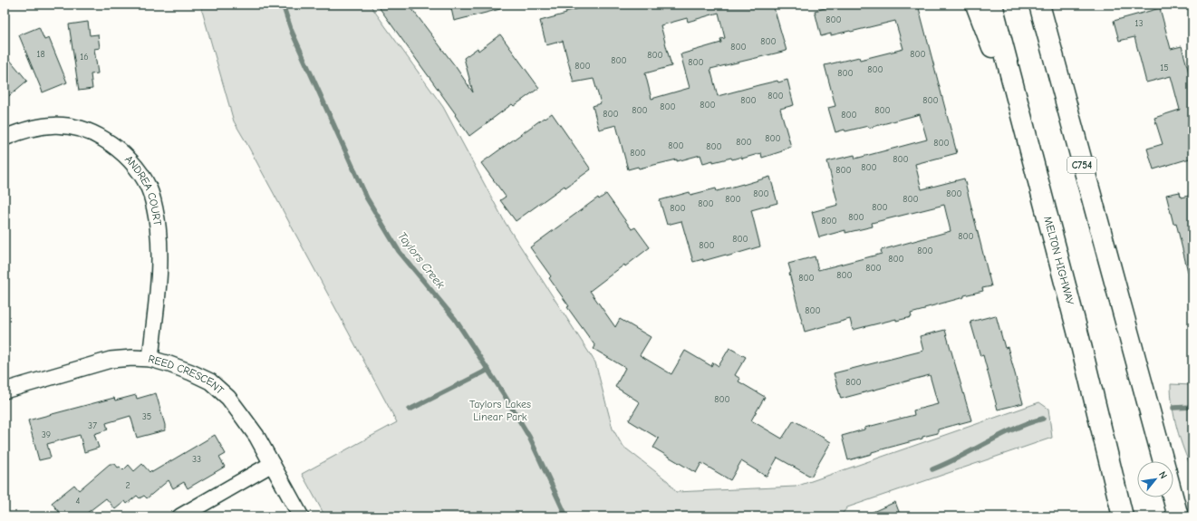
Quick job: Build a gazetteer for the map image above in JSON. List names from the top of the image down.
{
  "streets": {
    "highway": ["C754", "MELTON HIGHWAY"],
    "street": ["ANDREA COURT", "REED CRESCENT"]
  },
  "crossings": [
    ["ANDREA COURT", "REED CRESCENT"]
  ],
  "water": ["Taylors Creek"],
  "parks": ["Taylors Lakes Linear Park"],
  "house_numbers": [
    "800",
    "13",
    "800",
    "800",
    "18",
    "800",
    "800",
    "16",
    "800",
    "800",
    "800",
    "15",
    "800",
    "800",
    "800",
    "800",
    "800",
    "800",
    "800",
    "800",
    "800",
    "800",
    "800",
    "800",
    "800",
    "800",
    "800",
    "800",
    "800",
    "800",
    "800",
    "800",
    "800",
    "800",
    "800",
    "800",
    "800",
    "800",
    "800",
    "800",
    "800",
    "800",
    "800",
    "800",
    "800",
    "800",
    "800",
    "800",
    "800",
    "800",
    "800",
    "800",
    "35",
    "37",
    "39",
    "33",
    "2",
    "4"
  ],
  "north": "top right"
}
